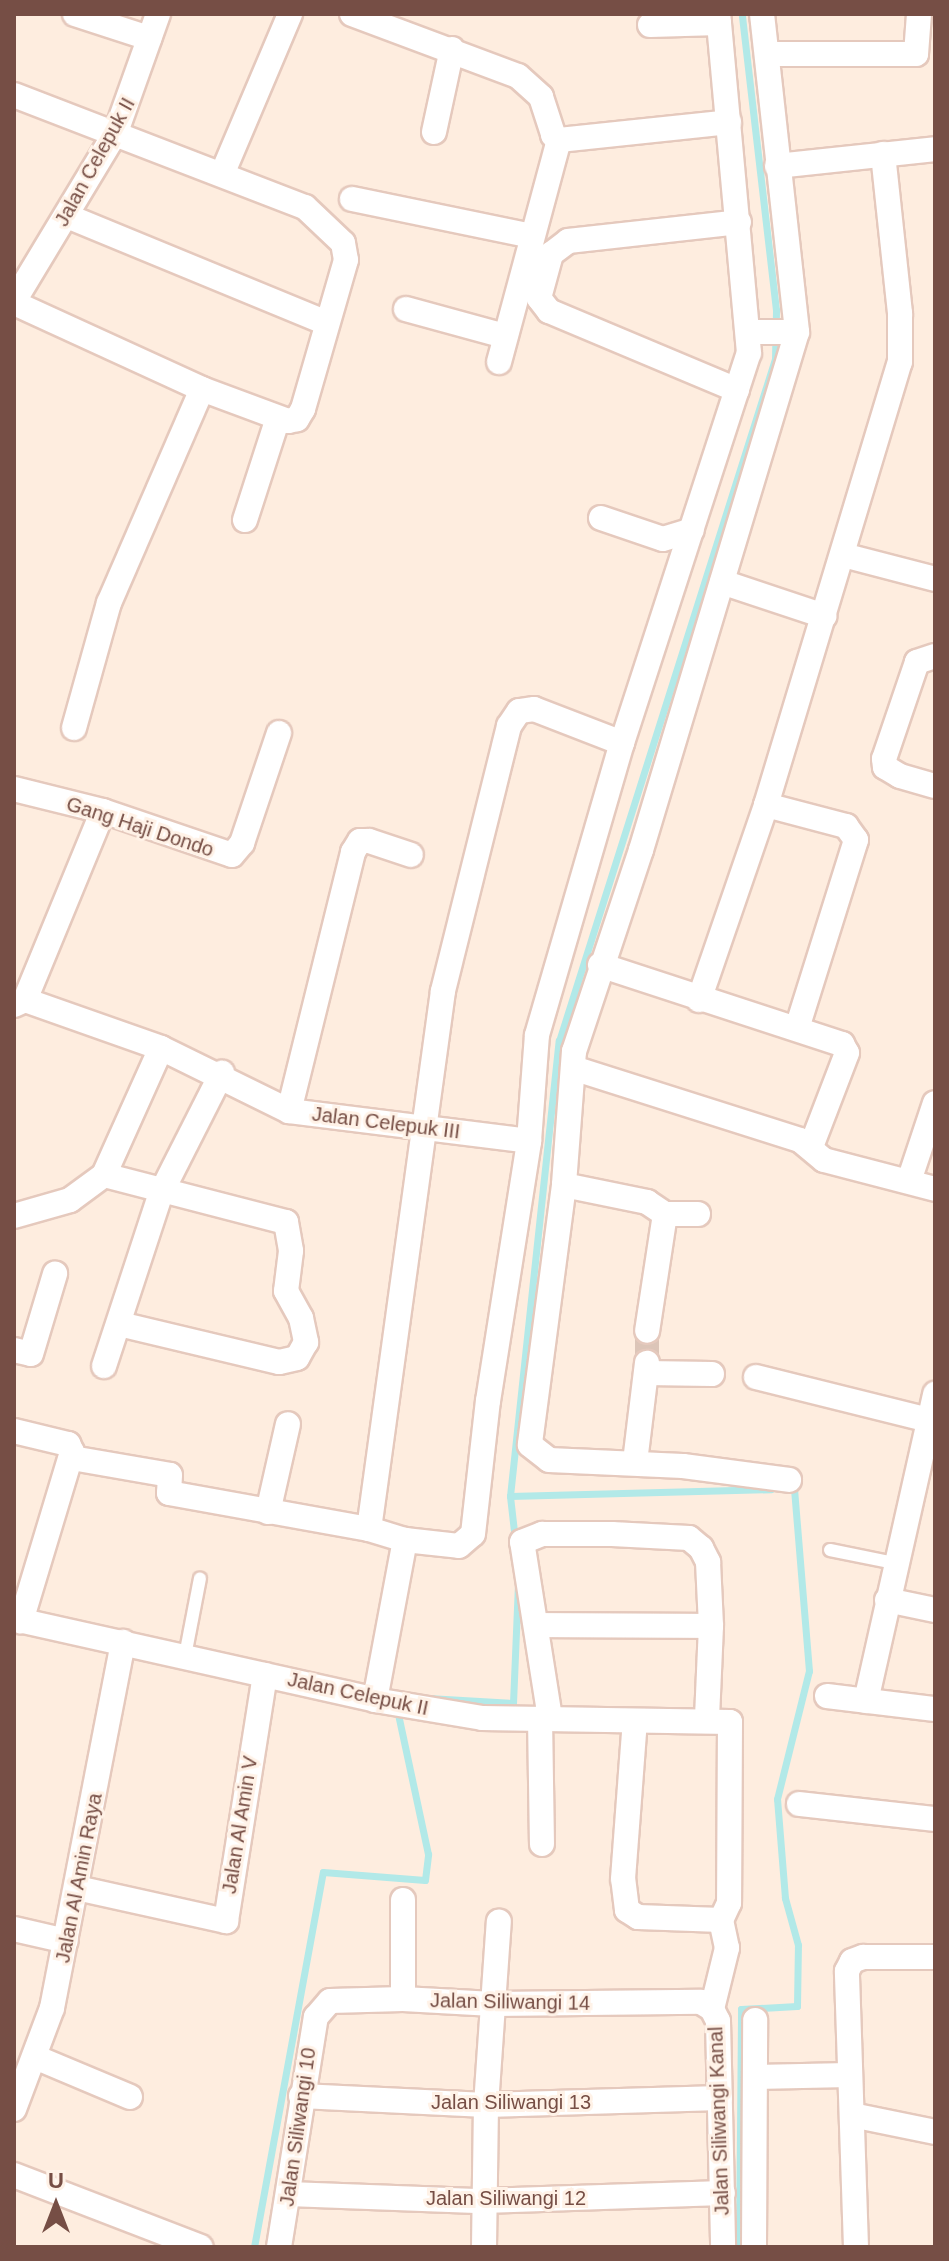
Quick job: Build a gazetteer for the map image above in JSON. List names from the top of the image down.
{
  "streets": {
    "street": [
      "Jalan Celepuk II",
      "Gang Haji Dondo",
      "Jalan Celepuk III",
      "Jalan Al Amin V",
      "Jalan Al Amin Raya",
      "Jalan Siliwangi 14",
      "Jalan Siliwangi 13",
      "Jalan Siliwangi Kanal",
      "Jalan Siliwangi 10",
      "Jalan Siliwangi 12"
    ]
  },
  "crossings": [
    ["Jalan Celepuk II", "Jalan Al Amin V"],
    ["Jalan Celepuk II", "Jalan Al Amin Raya"],
    ["Jalan Al Amin V", "Jalan Al Amin Raya"],
    ["Jalan Siliwangi 14", "Jalan Siliwangi Kanal"],
    ["Jalan Siliwangi 14", "Jalan Siliwangi 10"],
    ["Jalan Siliwangi 13", "Jalan Siliwangi Kanal"],
    ["Jalan Siliwangi 13", "Jalan Siliwangi 10"],
    ["Jalan Siliwangi Kanal", "Jalan Siliwangi 12"],
    ["Jalan Siliwangi 10", "Jalan Siliwangi 12"]
  ],
  "north": "top"
}
